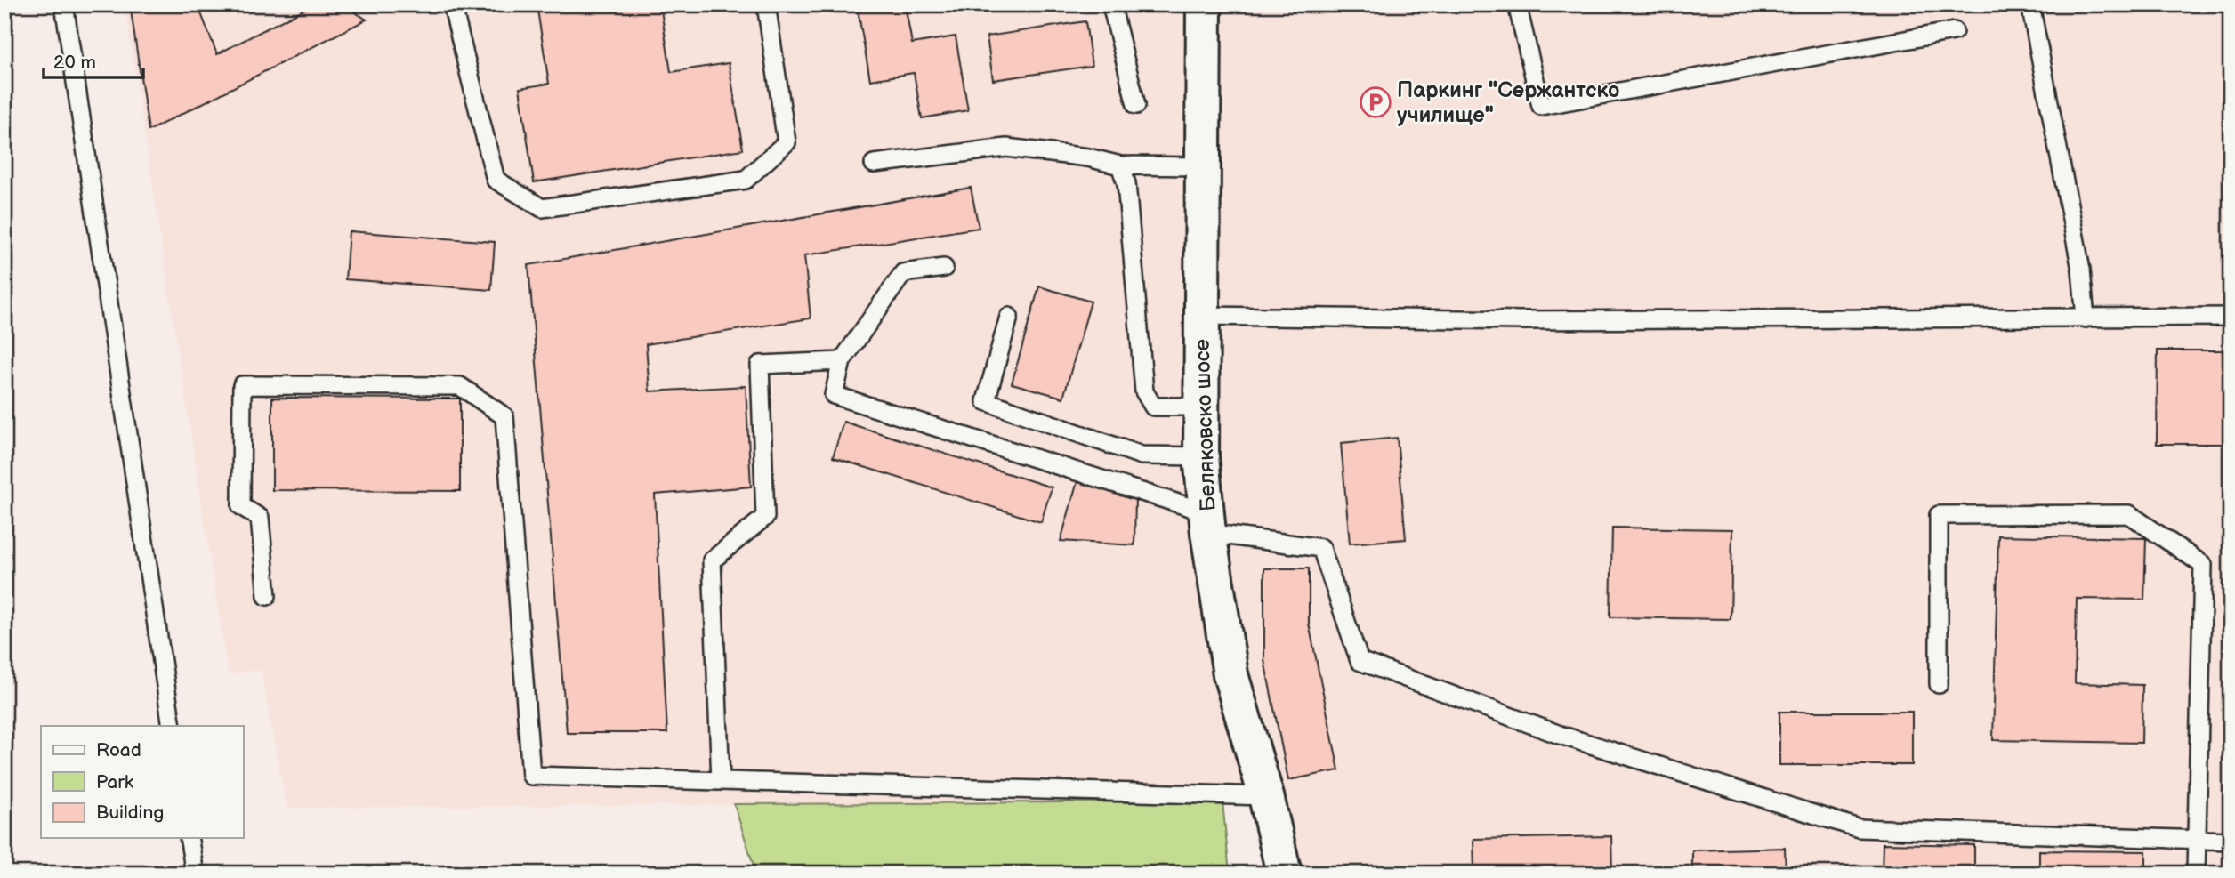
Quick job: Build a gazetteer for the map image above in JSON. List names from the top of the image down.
{
  "streets": {
    "street": ["Беляковско шосе"]
  },
  "places": {
    "parking": ["Паркинг \"Сержантско училище\""]
  },
  "legend": ["Road", "Park", "Building"],
  "scale_bar": "20 m"
}
